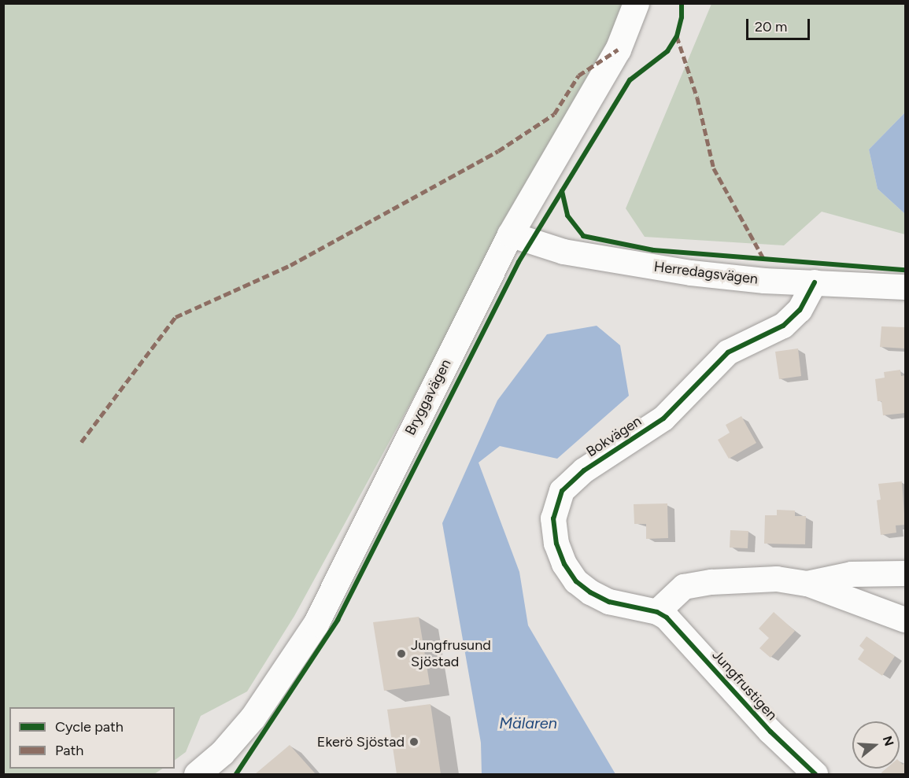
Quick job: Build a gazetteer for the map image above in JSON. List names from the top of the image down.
{
  "streets": {
    "main road": ["Bryggavägen"],
    "street": ["Herredagsvägen", "Bokvägen", "Jungfrustigen"]
  },
  "crossings": [
    ["Herredagsvägen", "Bryggavägen"],
    ["Herredagsvägen", "Bokvägen"],
    ["Bokvägen", "Jungfrustigen"]
  ],
  "water": ["Mälaren"],
  "places": ["Jungfrusund Sjöstad", "Ekerö Sjöstad"],
  "legend": ["Cycle path", "Path"],
  "scale_bar": "20 m",
  "north": "right"
}
